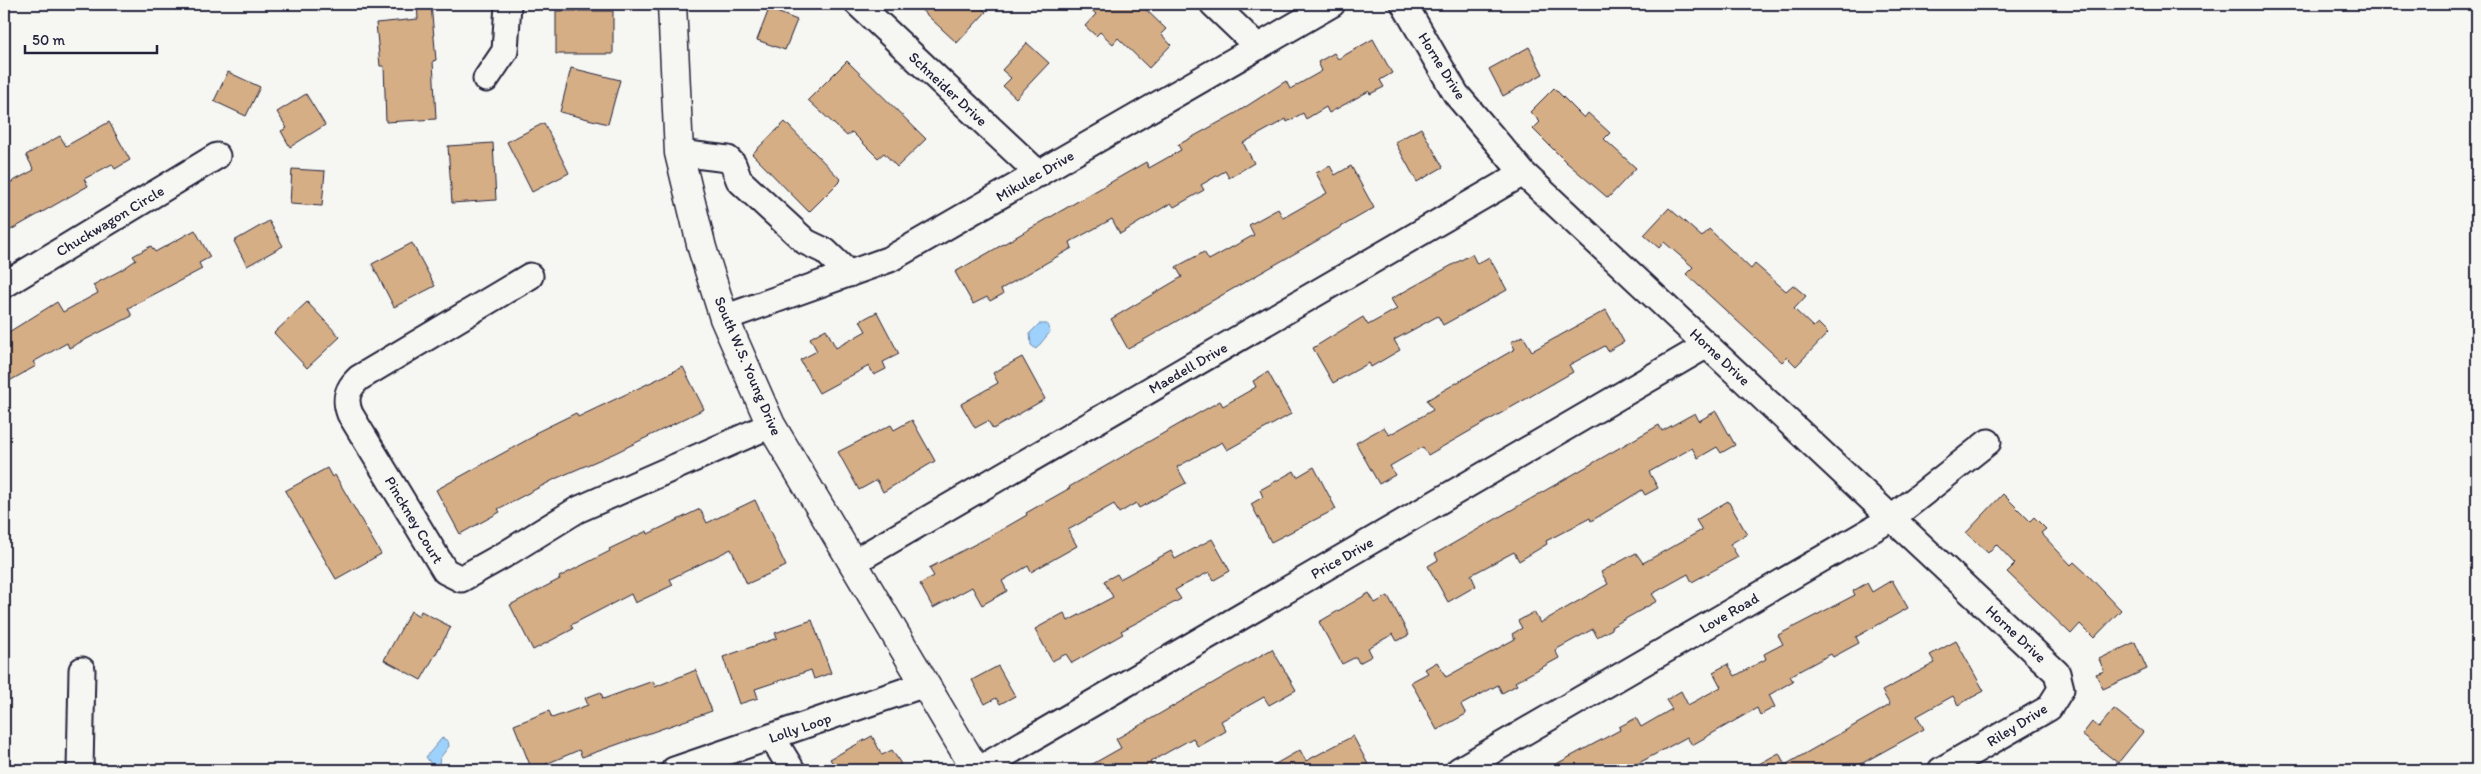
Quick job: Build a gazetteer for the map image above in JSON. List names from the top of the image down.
{
  "streets": {
    "main road": ["South W.S. Young Drive"],
    "street": [
      "Horne Drive",
      "Schneider Drive",
      "Mikulec Drive",
      "Chuckwagon Circle",
      "Maedell Drive",
      "Pinckney Court",
      "Price Drive",
      "Love Road",
      "Riley Drive",
      "Lolly Loop"
    ]
  },
  "crossings": [
    ["Horne Drive", "Maedell Drive"],
    ["Horne Drive", "Price Drive"],
    ["Horne Drive", "Love Road"],
    ["Horne Drive", "Riley Drive"],
    ["Schneider Drive", "Mikulec Drive"],
    ["Mikulec Drive", "South W.S. Young Drive"],
    ["South W.S. Young Drive", "Maedell Drive"],
    ["South W.S. Young Drive", "Pinckney Court"],
    ["South W.S. Young Drive", "Price Drive"],
    ["South W.S. Young Drive", "Lolly Loop"]
  ],
  "scale_bar": "50 m"
}
